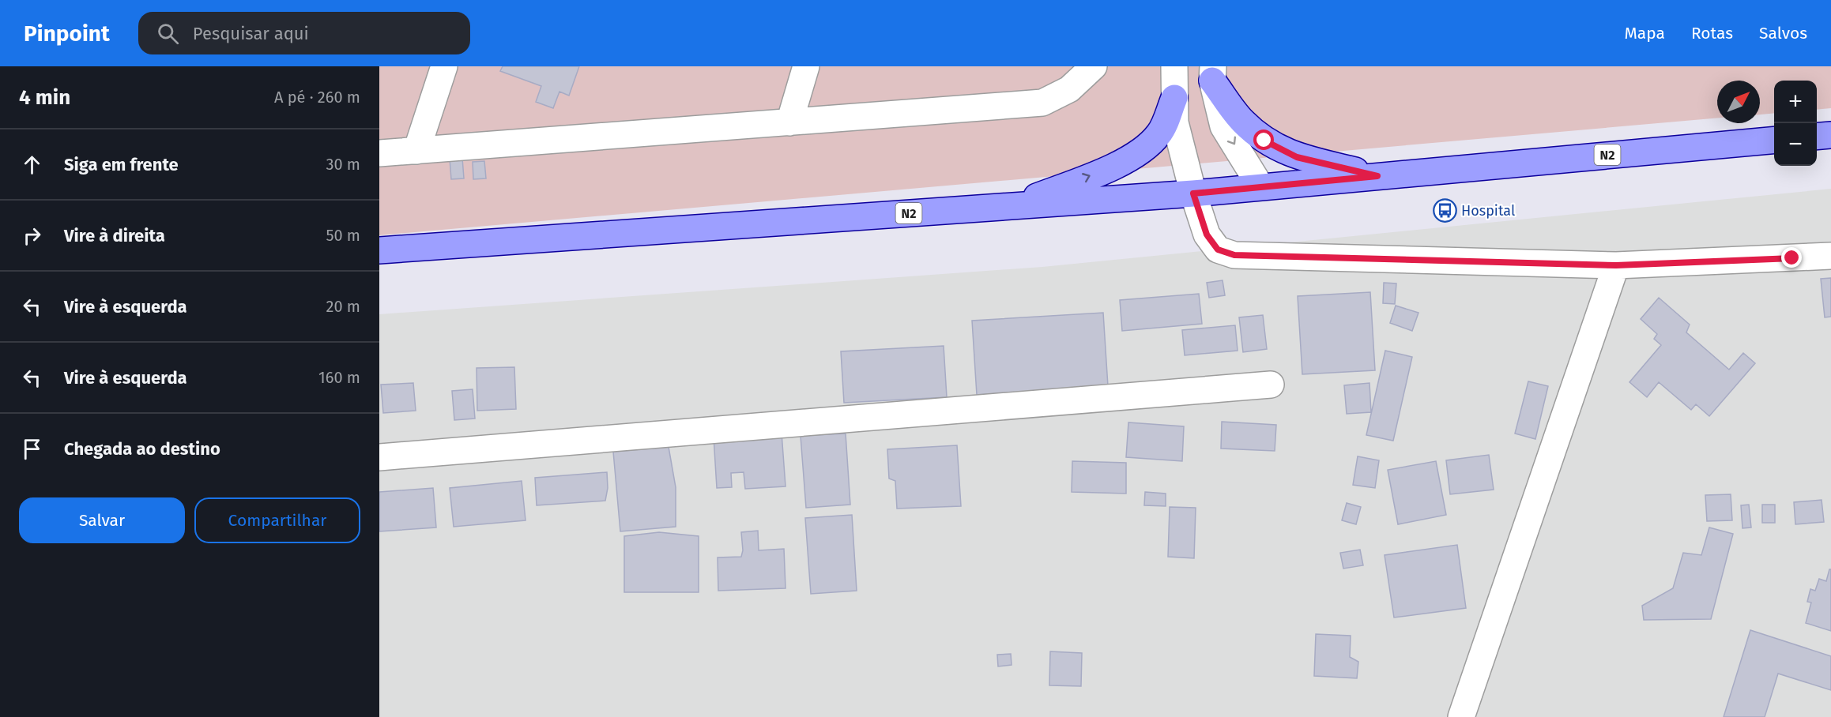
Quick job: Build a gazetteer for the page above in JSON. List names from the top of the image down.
{
  "streets": {
    "main road": ["N2"]
  },
  "places": {
    "bus stop": ["Hospital"]
  },
  "north": "top right",
  "page": {
    "header": "Pinpoint",
    "search": "Pesquisar aqui",
    "nav": ["Mapa", "Rotas", "Salvos"],
    "heading": ["4 min", "A pé · 260 m"],
    "map_buttons": ["+", "−"],
    "list": [
      ["Siga em frente", "30 m"],
      ["Vire à direita", "50 m"],
      ["Vire à esquerda", "20 m"],
      ["Vire à esquerda", "160 m"],
      "Chegada ao destino"
    ],
    "buttons": ["Salvar", "Compartilhar"]
  }
}
